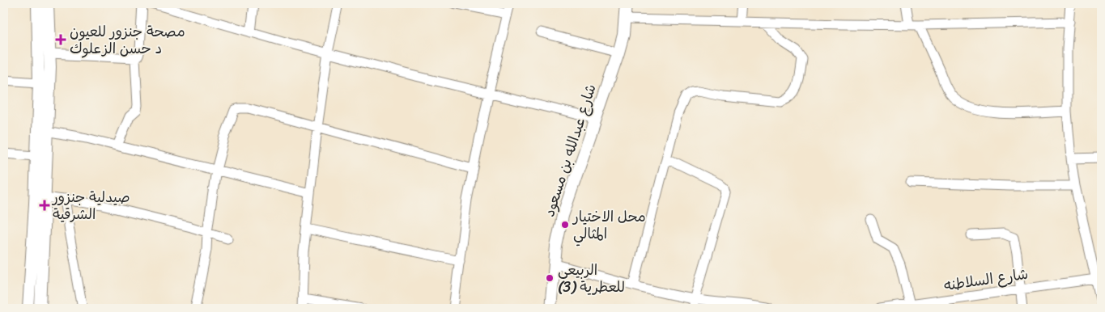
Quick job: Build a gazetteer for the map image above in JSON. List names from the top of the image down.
{
  "streets": {
    "street": ["شارع عبدالله بن مسعود", "شارع السلاطنه"]
  },
  "places": {
    "health": ["مصحة جنزور للعيون د حسن الزعلوك", "صيدلية جنزور الشرقية"],
    "other": ["محل الاختيار المثالي", "الربيعي (3) للعطرية"]
  }
}
